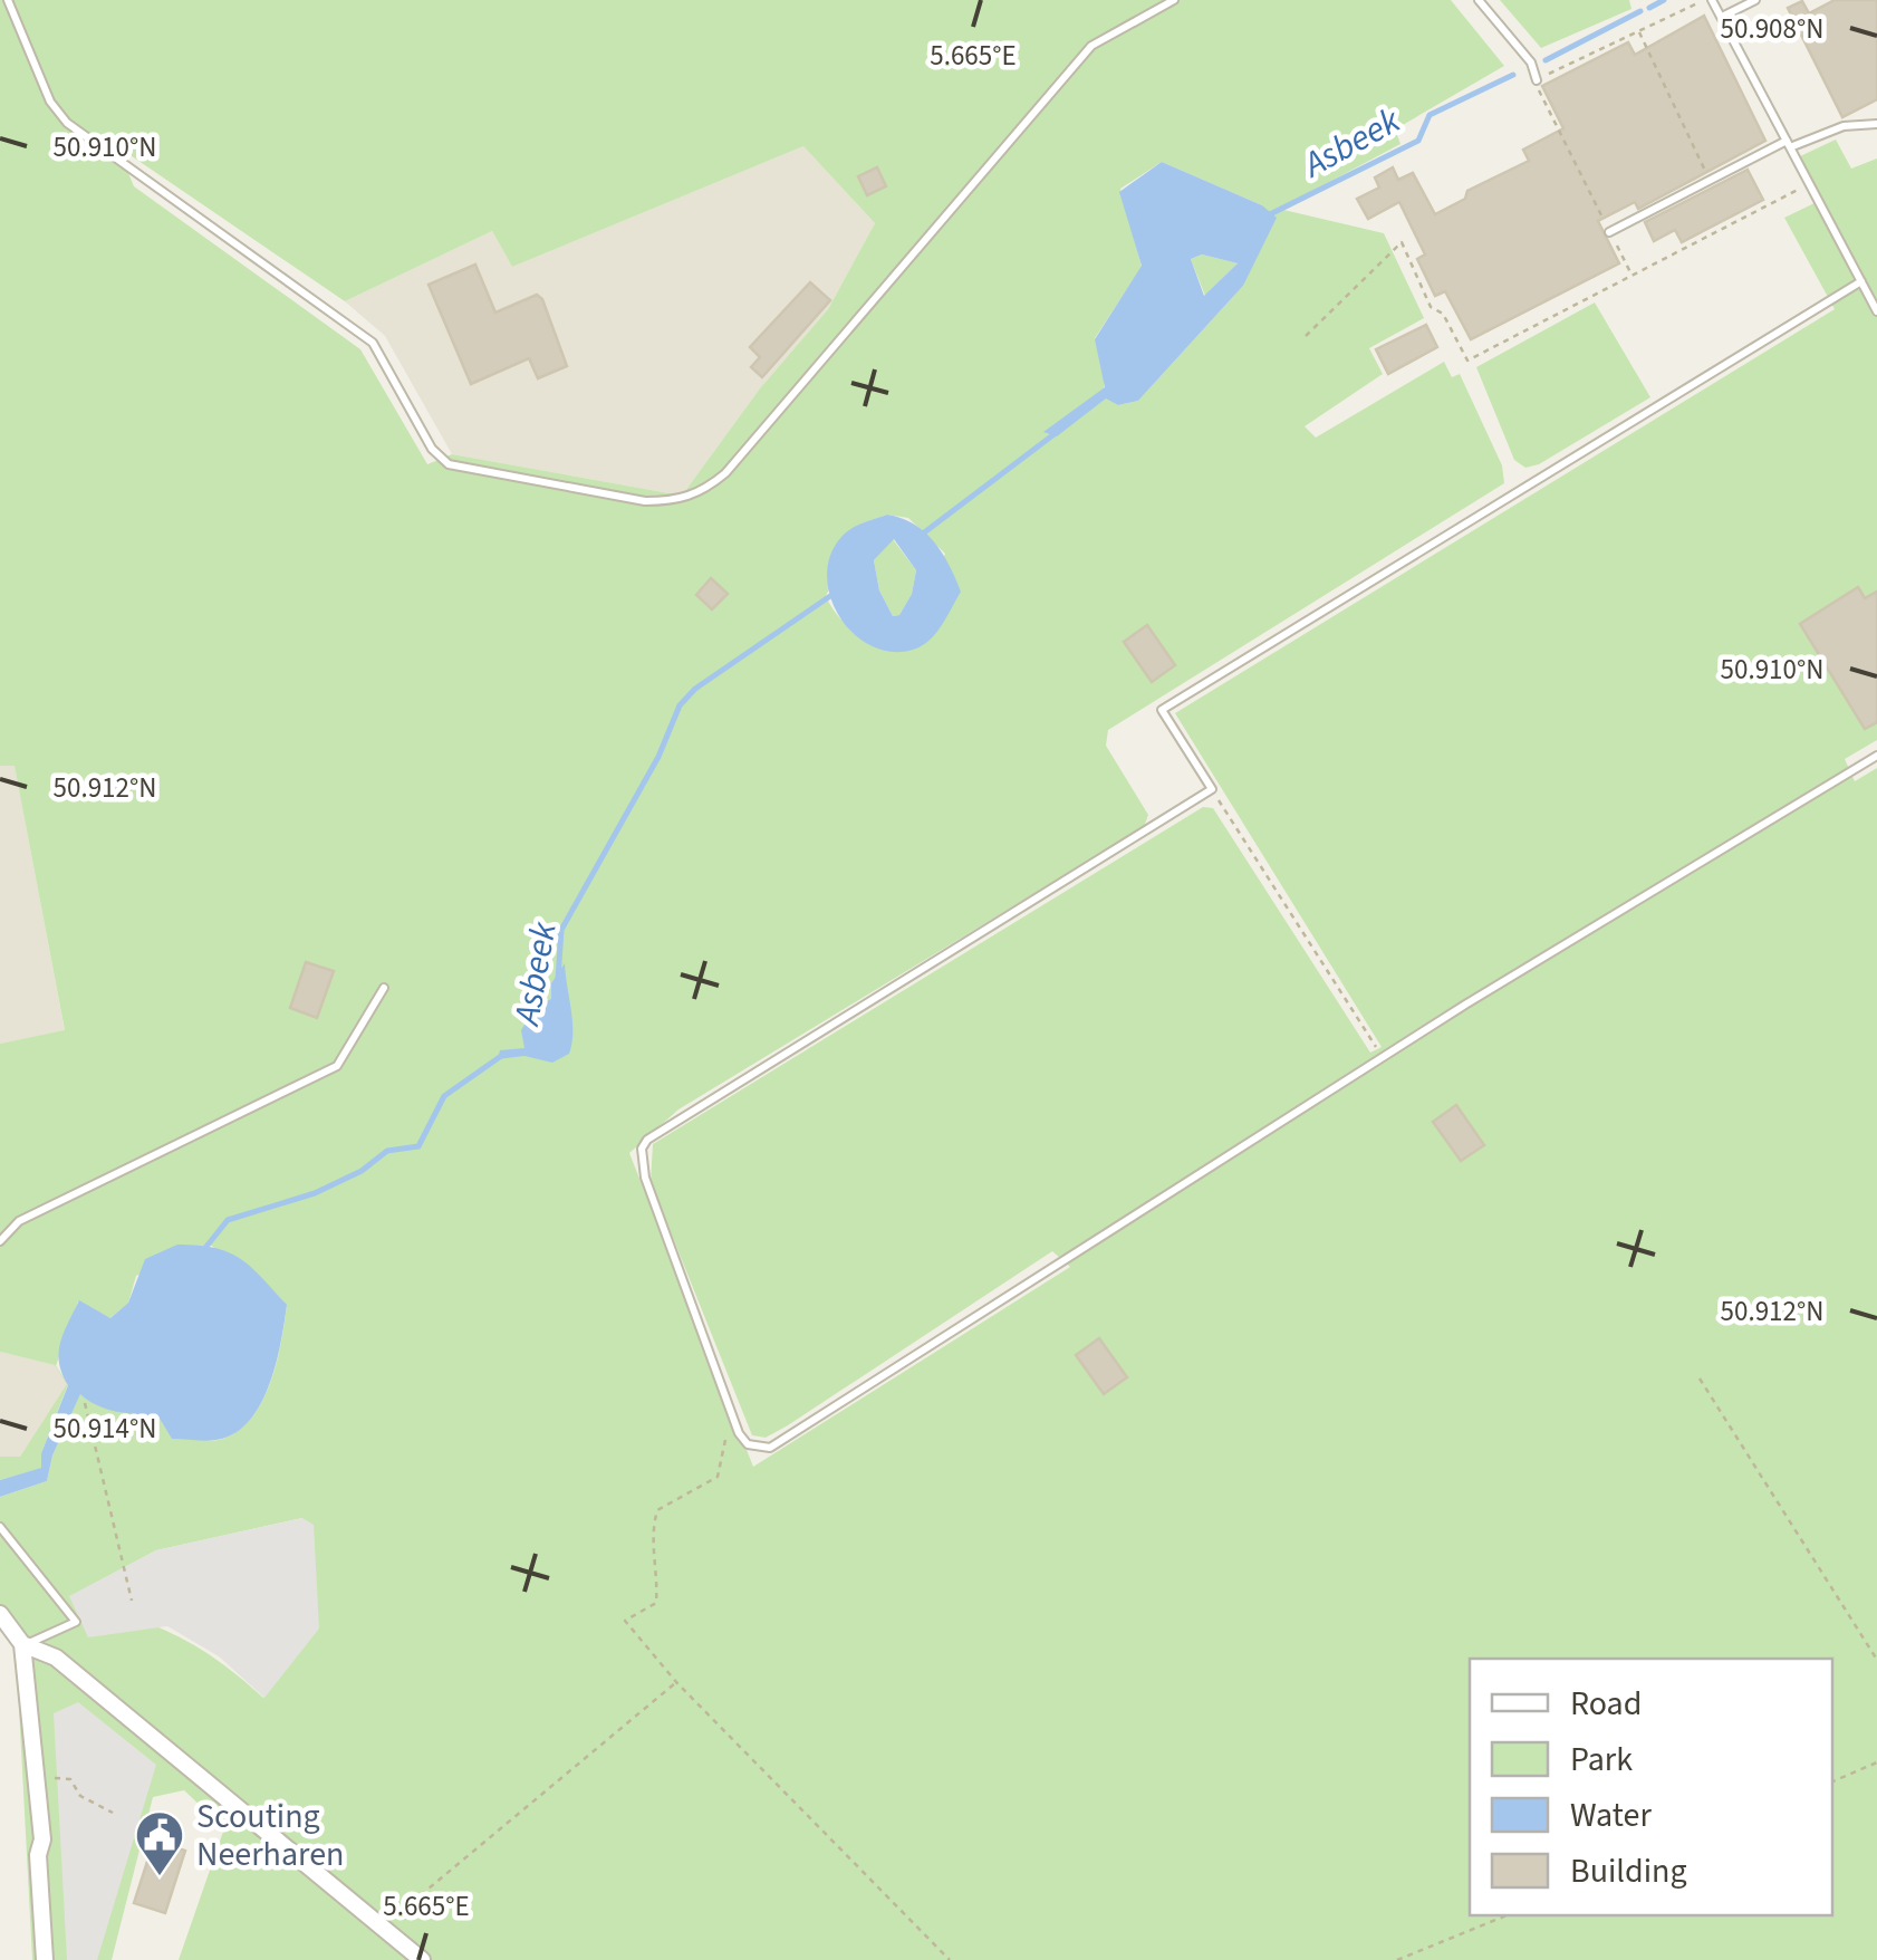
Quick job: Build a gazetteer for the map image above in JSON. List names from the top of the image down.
{
  "water": ["Asbeek"],
  "places": {
    "public building": ["Scouting Neerharen"]
  },
  "legend": [
    "Road",
    "Park",
    "Water",
    "Building"
  ],
  "coordinates": [
    "50.908°N",
    "5.665°E",
    "50.910°N",
    "50.912°N",
    "50.914°N"
  ]
}
